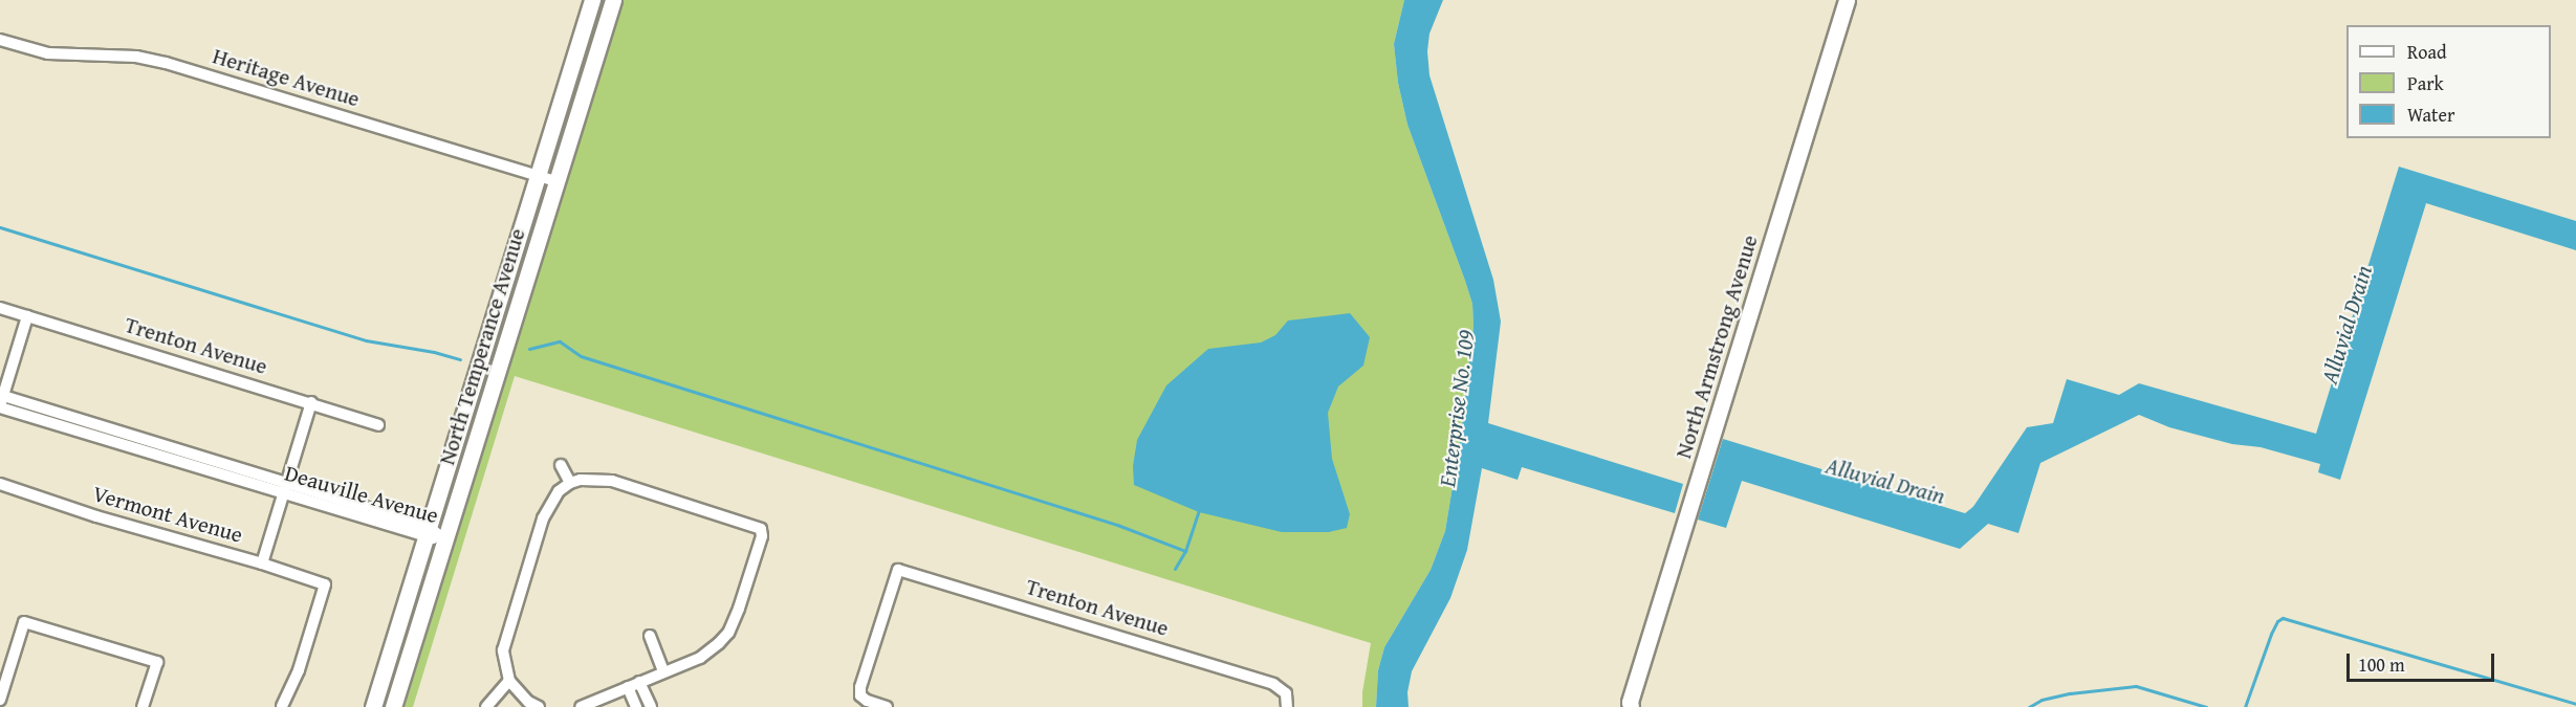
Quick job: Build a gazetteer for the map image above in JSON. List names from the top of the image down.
{
  "streets": {
    "main road": ["North Temperance Avenue", "North Armstrong Avenue"],
    "street": [
      "Heritage Avenue",
      "Trenton Avenue",
      "Deauville Avenue",
      "Vermont Avenue"
    ]
  },
  "crossings": [
    ["Heritage Avenue", "North Temperance Avenue"],
    ["North Temperance Avenue", "Deauville Avenue"]
  ],
  "water": ["Alluvial Drain", "Enterprise No. 109"],
  "legend": ["Road", "Park", "Water"],
  "scale_bar": "100 m"
}
